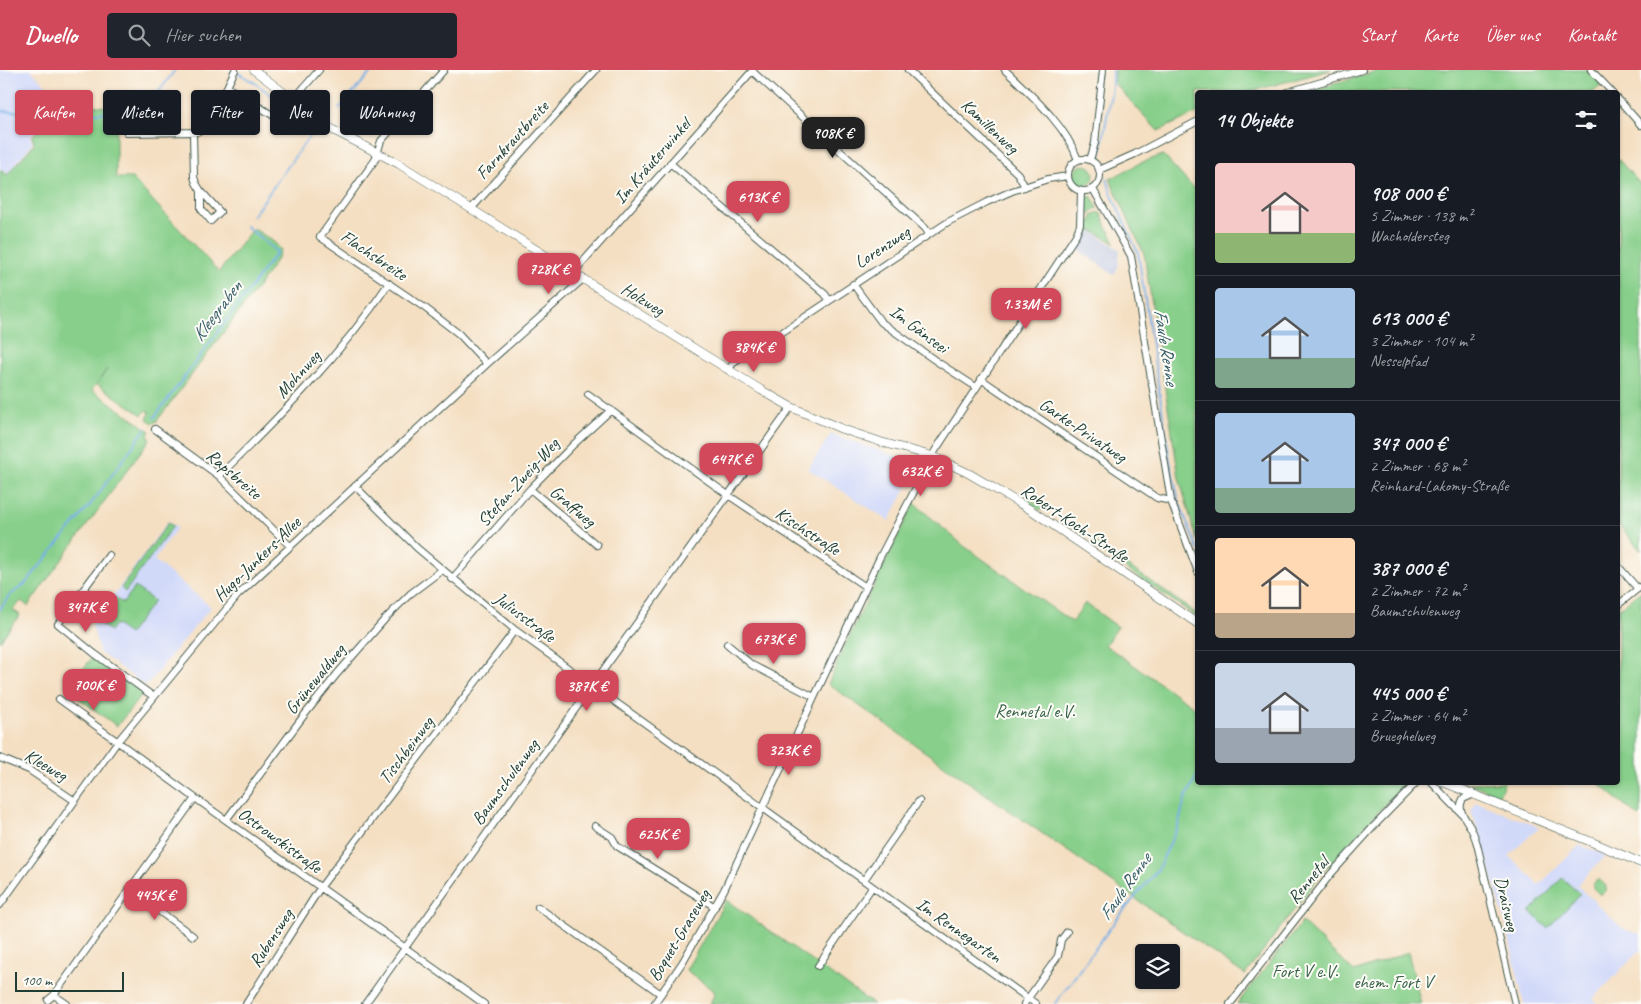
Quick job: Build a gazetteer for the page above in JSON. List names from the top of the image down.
{
  "streets": {
    "street": [
      "Kamillenweg",
      "Farnkrautbreite",
      "Im Kräuterwinkel",
      "Lorenzweg",
      "Flachsbreite",
      "Holzweg",
      "Im Gänseei",
      "Mohnweg",
      "Garke-Privatweg",
      "Rapsbreite",
      "Stefan-Zweig-Weg",
      "Graffweg",
      "Robert-Koch-Straße",
      "Kischstraße",
      "Hugo-Junkers-Allee",
      "Juliusstraße",
      "Grünewaldweg",
      "Tischbeinweg",
      "Kleeweg",
      "Baumschulenweg",
      "Ostrowskistraße",
      "Rennetal",
      "Draisweg",
      "Im Rennegarten",
      "Boquet-Graseweg",
      "Rubensweg"
    ]
  },
  "crossings": [
    ["Kamillenweg", "Lorenzweg"],
    ["Farnkrautbreite", "Holzweg"],
    ["Im Kräuterwinkel", "Holzweg"],
    ["Lorenzweg", "Holzweg"],
    ["Lorenzweg", "Im Gänseei"],
    ["Lorenzweg", "Boquet-Graseweg"],
    ["Flachsbreite", "Holzweg"],
    ["Flachsbreite", "Mohnweg"],
    ["Flachsbreite", "Hugo-Junkers-Allee"],
    ["Holzweg", "Robert-Koch-Straße"],
    ["Holzweg", "Hugo-Junkers-Allee"],
    ["Holzweg", "Baumschulenweg"],
    ["Holzweg", "Boquet-Graseweg"],
    ["Im Gänseei", "Boquet-Graseweg"],
    ["Mohnweg", "Rapsbreite"],
    ["Garke-Privatweg", "Boquet-Graseweg"],
    ["Rapsbreite", "Hugo-Junkers-Allee"],
    ["Stefan-Zweig-Weg", "Graffweg"],
    ["Stefan-Zweig-Weg", "Kischstraße"],
    ["Stefan-Zweig-Weg", "Juliusstraße"],
    ["Robert-Koch-Straße", "Boquet-Graseweg"],
    ["Kischstraße", "Baumschulenweg"],
    ["Kischstraße", "Boquet-Graseweg"],
    ["Hugo-Junkers-Allee", "Juliusstraße"],
    ["Hugo-Junkers-Allee", "Kleeweg"],
    ["Hugo-Junkers-Allee", "Ostrowskistraße"],
    ["Juliusstraße", "Grünewaldweg"],
    ["Juliusstraße", "Tischbeinweg"],
    ["Juliusstraße", "Baumschulenweg"],
    ["Juliusstraße", "Im Rennegarten"],
    ["Juliusstraße", "Boquet-Graseweg"],
    ["Grünewaldweg", "Ostrowskistraße"],
    ["Tischbeinweg", "Ostrowskistraße"],
    ["Tischbeinweg", "Rubensweg"],
    ["Baumschulenweg", "Ostrowskistraße"],
    ["Ostrowskistraße", "Rubensweg"],
    ["Im Rennegarten", "Boquet-Graseweg"]
  ],
  "water": ["Kleegraben", "Faule Renne"],
  "parks": ["Rennetal e.V.", "Fort V e.V.", "ehem. Fort V"],
  "scale_bar": "100 m",
  "page": {
    "header": "Dwello",
    "search": "Hier suchen",
    "nav": [
      "Start",
      "Karte",
      "Über uns",
      "Kontakt"
    ],
    "chip": [
      "Kaufen",
      "Mieten",
      "Filter",
      "Neu",
      "Wohnung"
    ],
    "heading": "14 Objekte",
    "price": [
      "908K €",
      "613K €",
      "728K €",
      "1.33M €",
      "384K €",
      "647K €",
      "632K €",
      "347K €",
      "673K €",
      "700K €",
      "387K €",
      "323K €",
      "625K €",
      "445K €"
    ],
    "list": [
      {
        "name": "908 000 €",
        "note": "5 Zimmer · 138 m² · Wacholdersteg"
      },
      {
        "name": "613 000 €",
        "note": "3 Zimmer · 104 m² · Nesselpfad"
      },
      {
        "name": "347 000 €",
        "note": "2 Zimmer · 68 m² · Reinhard-Lakomy-Straße"
      },
      {
        "name": "387 000 €",
        "note": "2 Zimmer · 72 m² · Baumschulenweg"
      },
      {
        "name": "445 000 €",
        "note": "2 Zimmer · 64 m² · Brueghelweg"
      }
    ],
    "scale": "100 m"
  }
}
